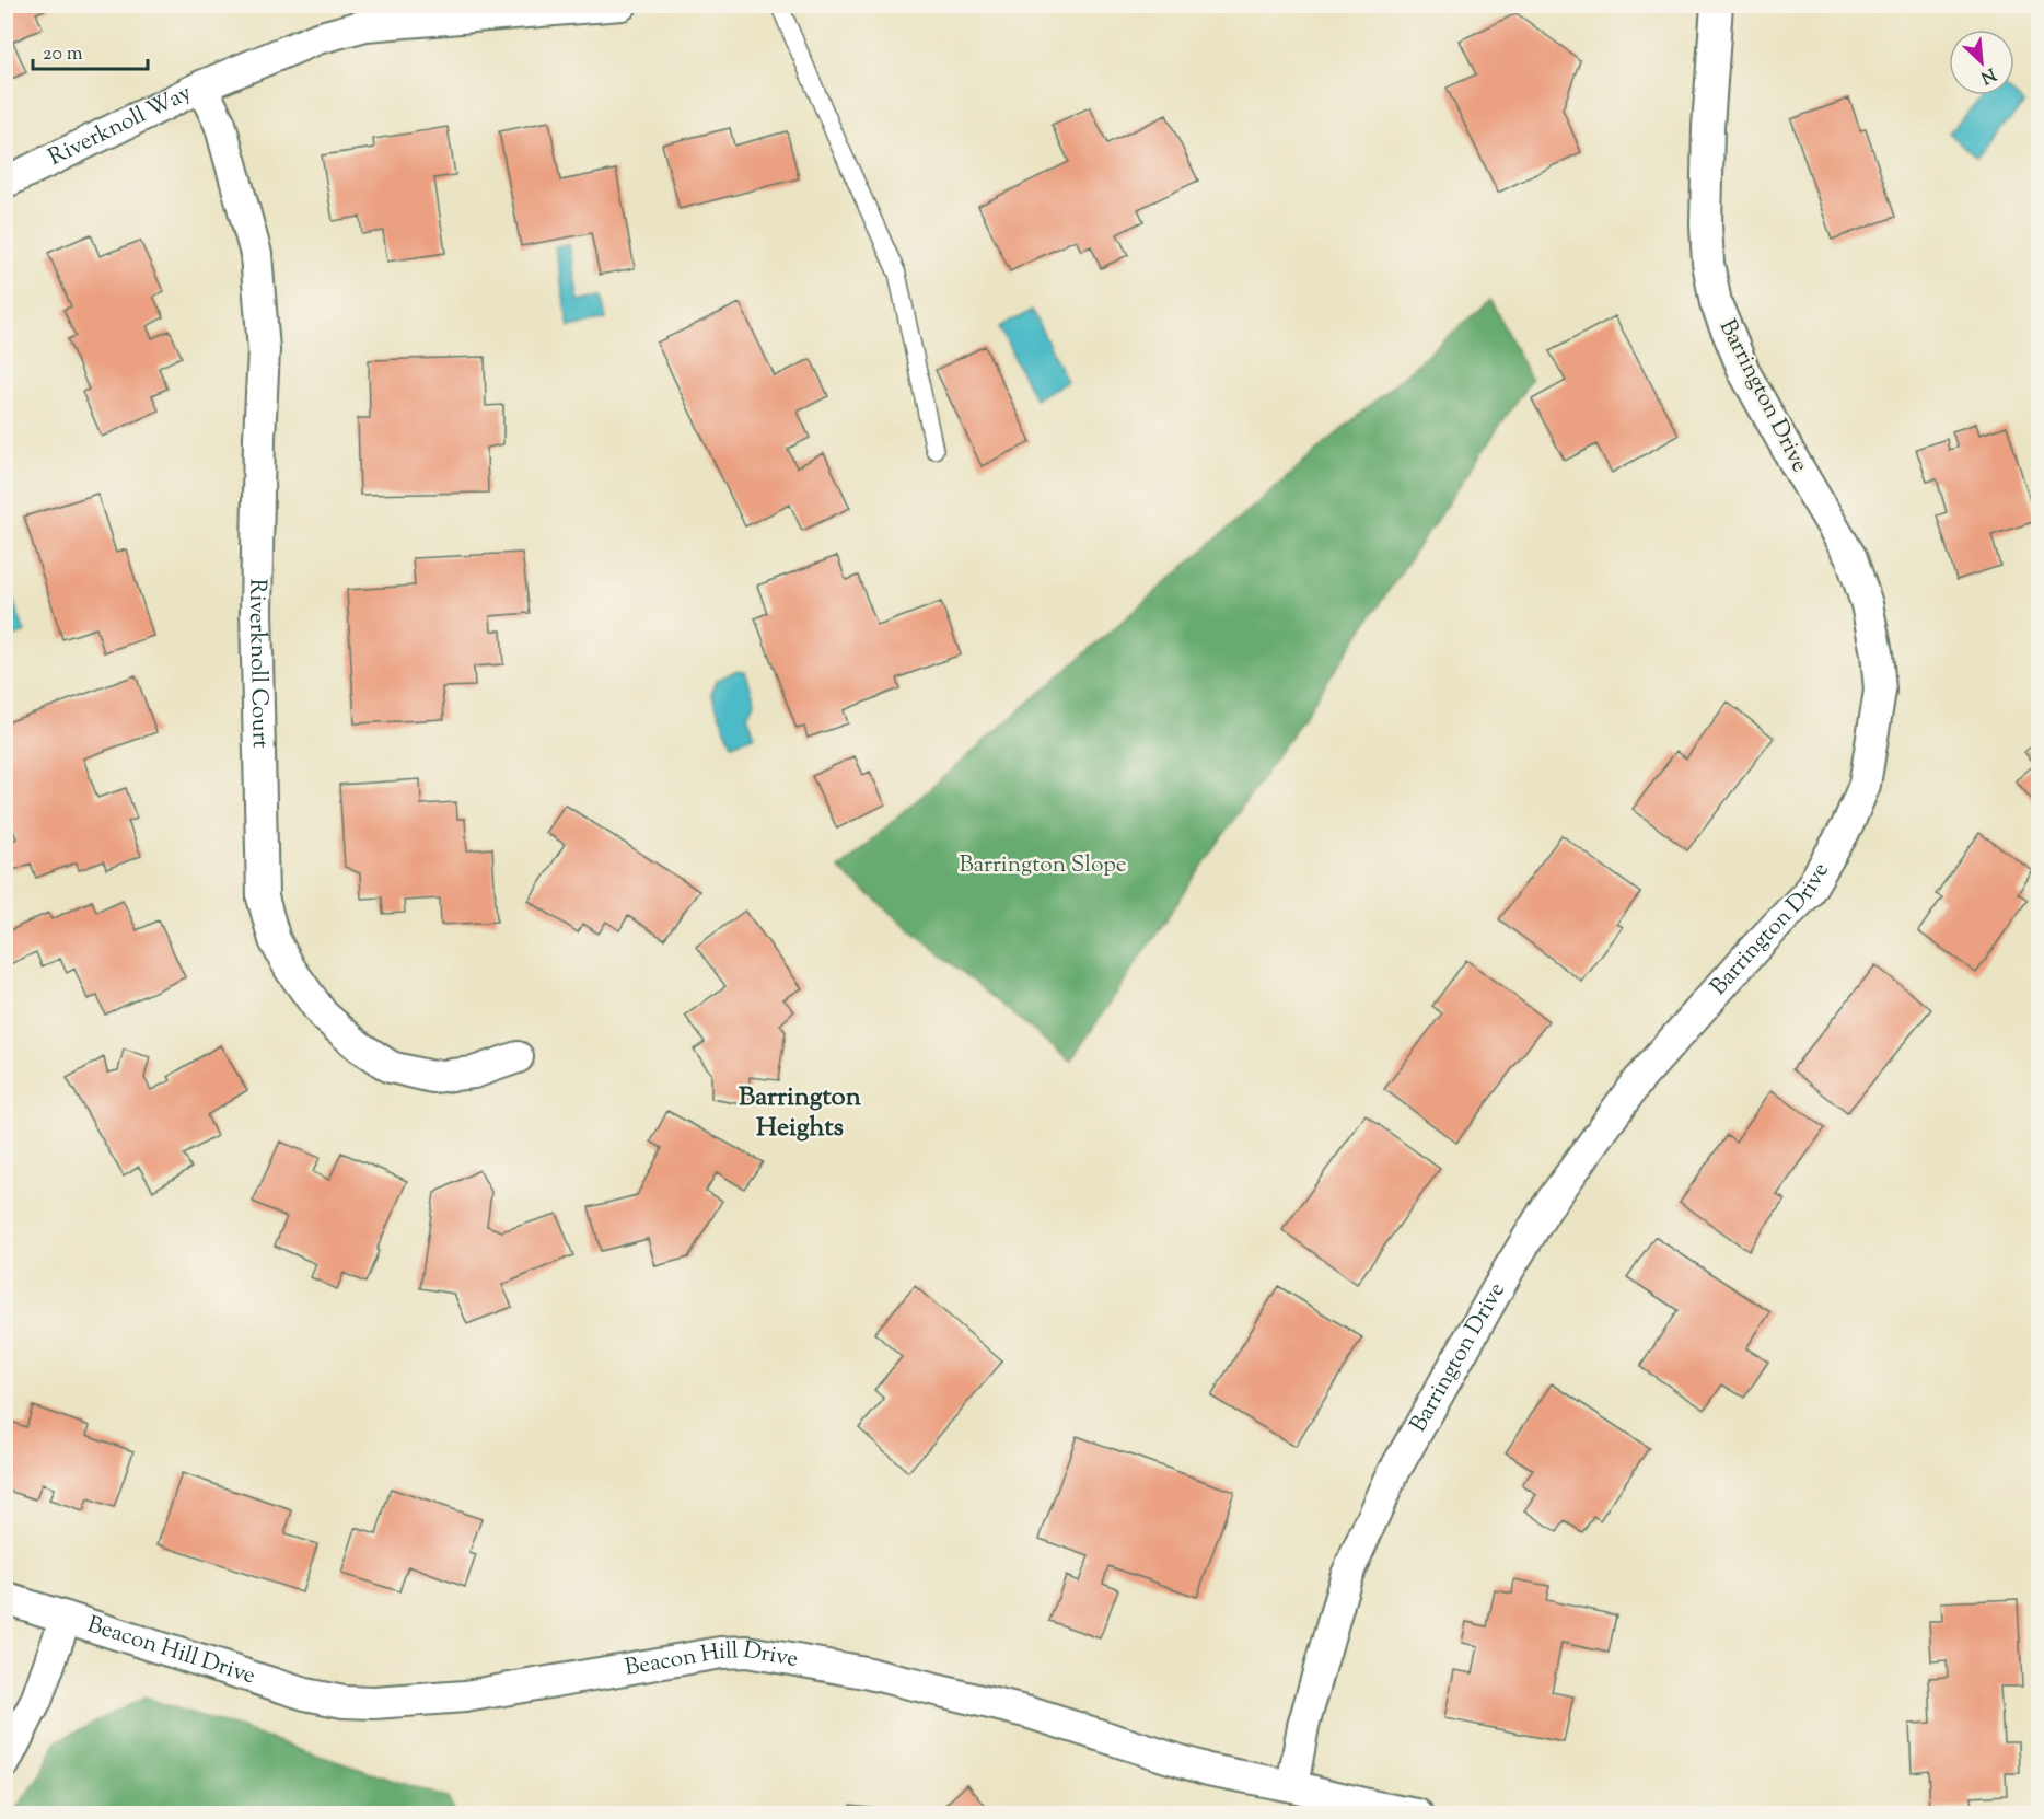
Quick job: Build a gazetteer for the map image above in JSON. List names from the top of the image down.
{
  "streets": {
    "street": [
      "Riverknoll Way",
      "Barrington Drive",
      "Riverknoll Court",
      "Beacon Hill Drive"
    ]
  },
  "crossings": [
    ["Riverknoll Way", "Riverknoll Court"],
    ["Barrington Drive", "Beacon Hill Drive"]
  ],
  "districts": ["Barrington Heights"],
  "parks": ["Barrington Slope"],
  "scale_bar": "20 m",
  "north": "bottom right"
}
